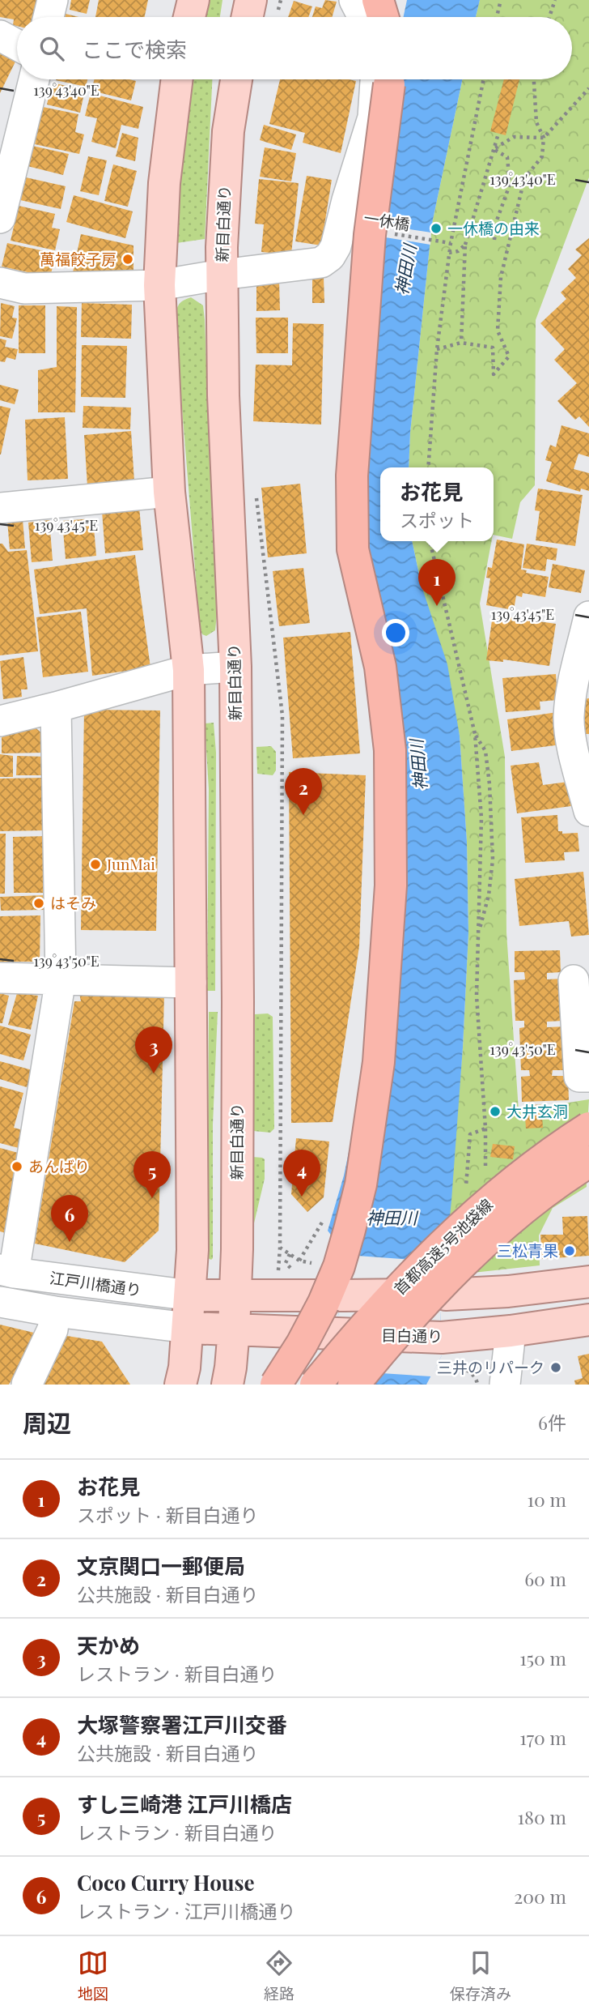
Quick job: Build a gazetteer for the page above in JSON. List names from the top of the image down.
{
  "streets": {
    "highway": ["首都高速5号池袋線"],
    "main road": ["新目白通り", "目白通り"],
    "street": ["江戸川橋通り"],
    "path": ["一休橋"]
  },
  "crossings": [
    ["江戸川橋通り", "目白通り"]
  ],
  "water": ["神田川"],
  "places": [
    "一休橋の由来",
    "萬福餃子房",
    "JunMai",
    "はそみ",
    "大井玄洞",
    "あんばり",
    "三松青果",
    "三井のリパーク"
  ],
  "page": {
    "search": "ここで検索",
    "popup": ["お花見", "スポット"],
    "pins": [
      "1",
      "2",
      "3",
      "4",
      "5",
      "6"
    ],
    "heading": ["周辺", "6件"],
    "list": [
      {
        "mark": "1",
        "name": "お花見",
        "note": "スポット · 新目白通り",
        "value": "10 m"
      },
      {
        "mark": "2",
        "name": "文京関口一郵便局",
        "note": "公共施設 · 新目白通り",
        "value": "60 m"
      },
      {
        "mark": "3",
        "name": "天かめ",
        "note": "レストラン · 新目白通り",
        "value": "150 m"
      },
      {
        "mark": "4",
        "name": "大塚警察署江戸川交番",
        "note": "公共施設 · 新目白通り",
        "value": "170 m"
      },
      {
        "mark": "5",
        "name": "すし三崎港 江戸川橋店",
        "note": "レストラン · 新目白通り",
        "value": "180 m"
      },
      {
        "mark": "6",
        "name": "Coco Curry House",
        "note": "レストラン · 江戸川橋通り",
        "value": "200 m"
      }
    ],
    "nav": ["地図", "経路", "保存済み"]
  },
  "coordinates": ["139°43'40\"E", "139°43'45\"E", "139°43'50\"E"]
}
